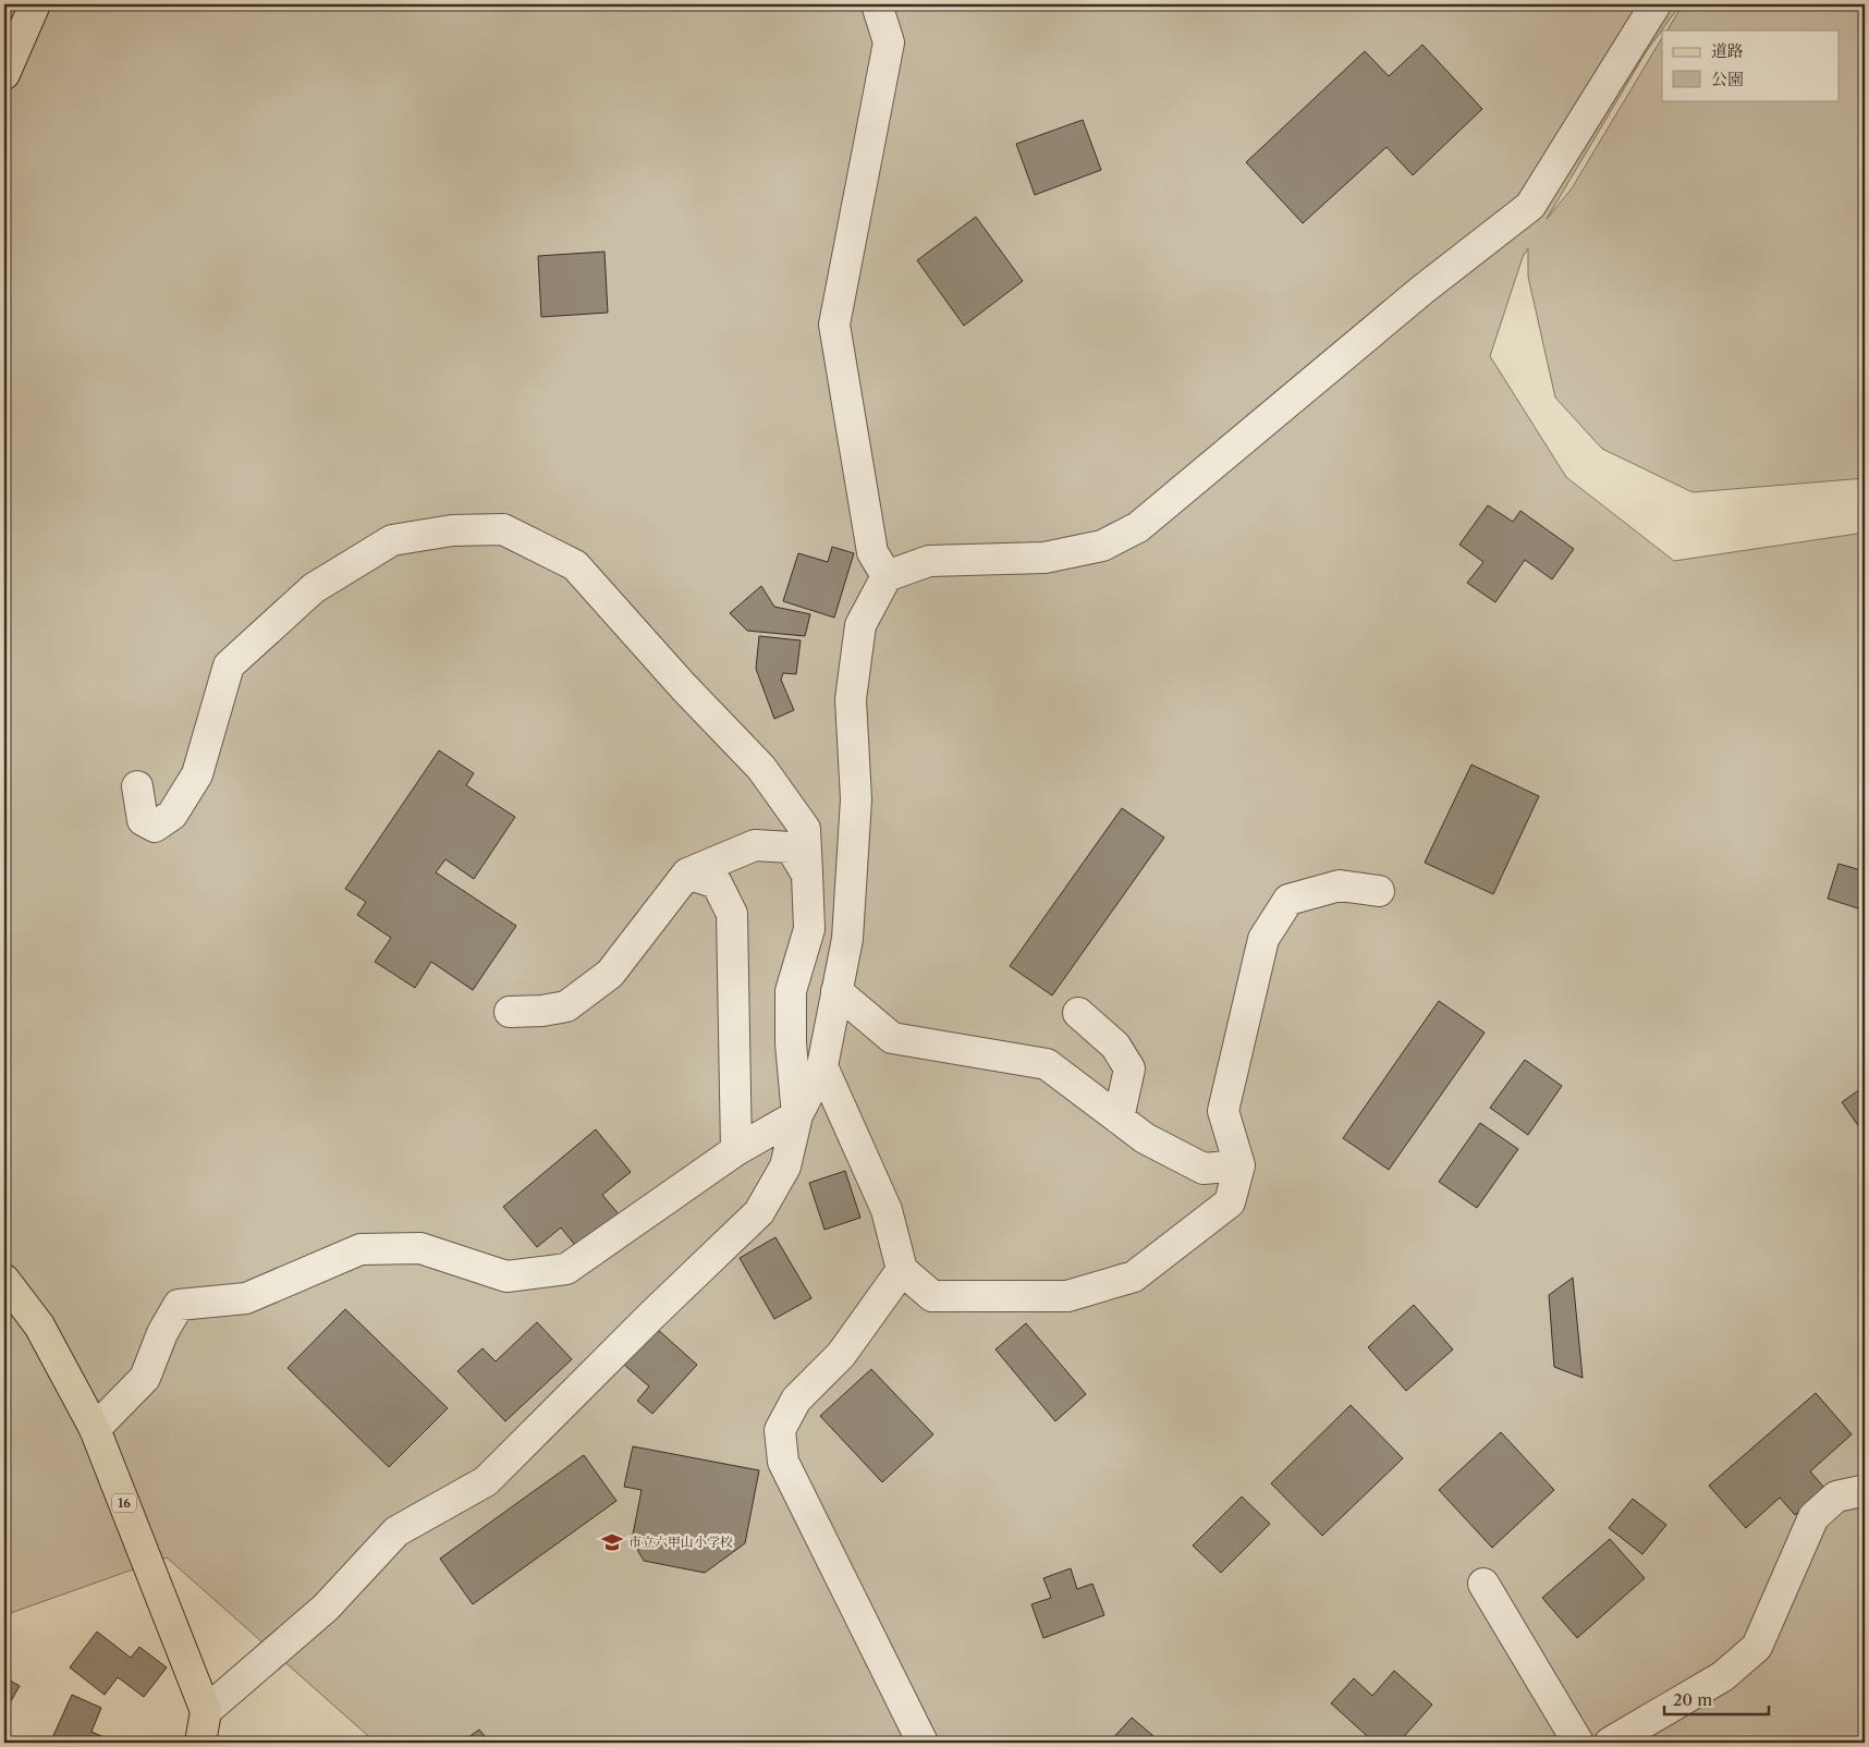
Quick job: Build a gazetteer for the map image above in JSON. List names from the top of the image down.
{
  "streets": {
    "main road": ["16"]
  },
  "places": {
    "school or university": ["市立六甲山小学校"]
  },
  "legend": ["道路", "公園"],
  "scale_bar": "20 m"
}
